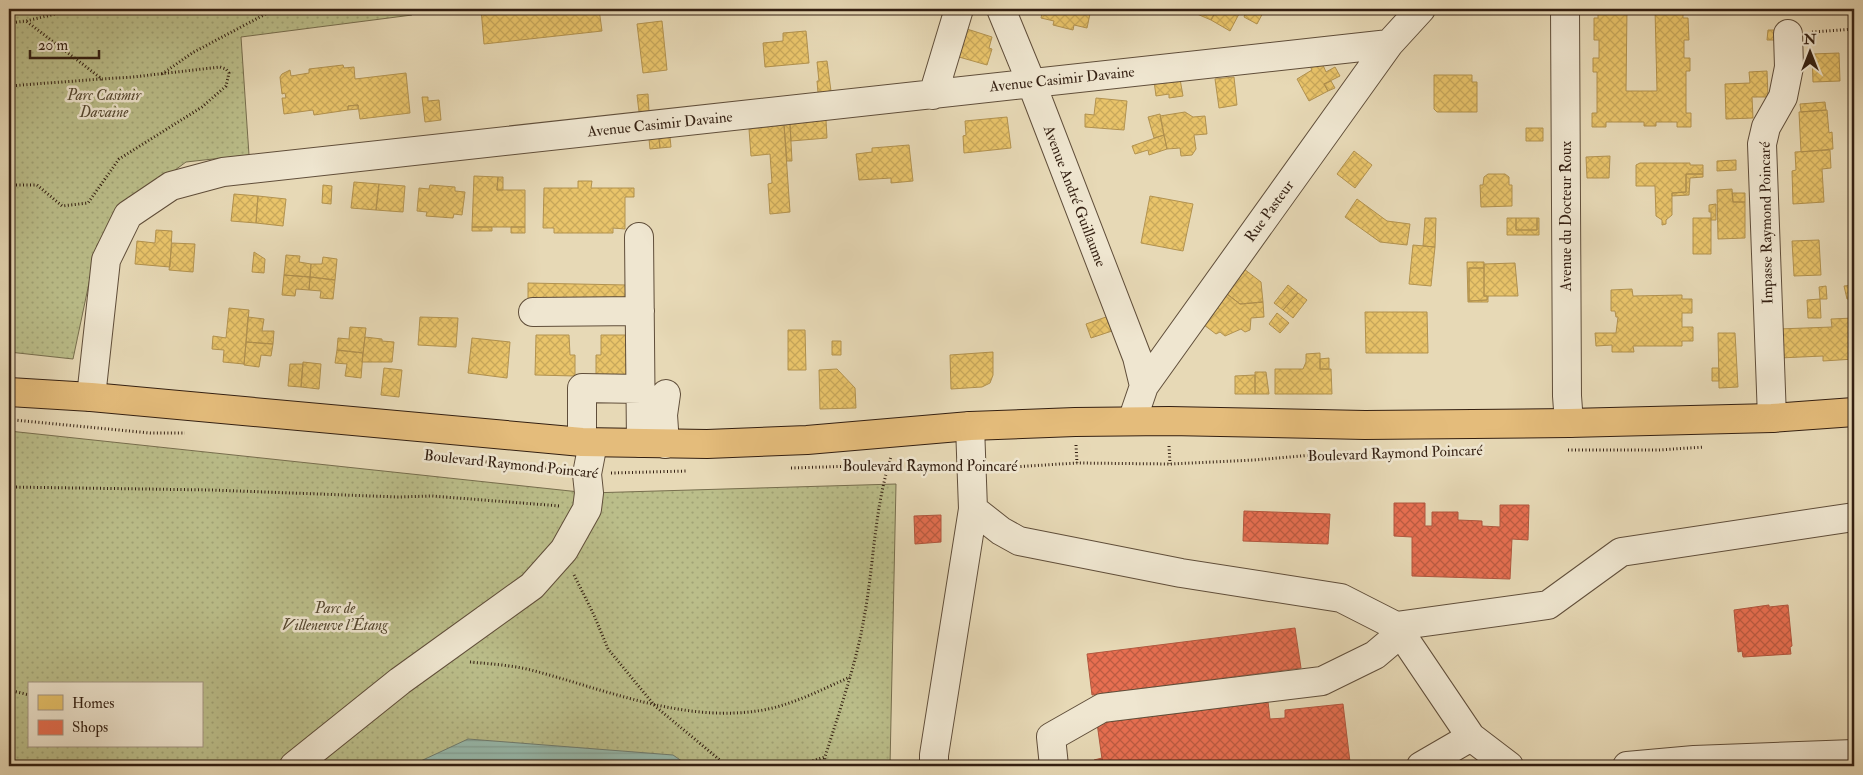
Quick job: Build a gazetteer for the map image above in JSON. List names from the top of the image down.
{
  "streets": {
    "main road": ["Boulevard Raymond Poincaré"],
    "street": [
      "Avenue Casimir Davaine",
      "Avenue André Guillaume",
      "Rue Pasteur",
      "Avenue du Docteur Roux",
      "Impasse Raymond Poincaré"
    ]
  },
  "crossings": [
    ["Avenue Casimir Davaine", "Avenue André Guillaume"],
    ["Avenue Casimir Davaine", "Rue Pasteur"],
    ["Avenue Casimir Davaine", "Boulevard Raymond Poincaré"],
    ["Avenue André Guillaume", "Rue Pasteur"],
    ["Rue Pasteur", "Boulevard Raymond Poincaré"],
    ["Avenue du Docteur Roux", "Boulevard Raymond Poincaré"],
    ["Impasse Raymond Poincaré", "Boulevard Raymond Poincaré"]
  ],
  "parks": ["Parc Casimir Davaine", "Parc de Villeneuve l'Étang"],
  "legend": ["Homes", "Shops"],
  "scale_bar": "20 m",
  "north": "top"
}
